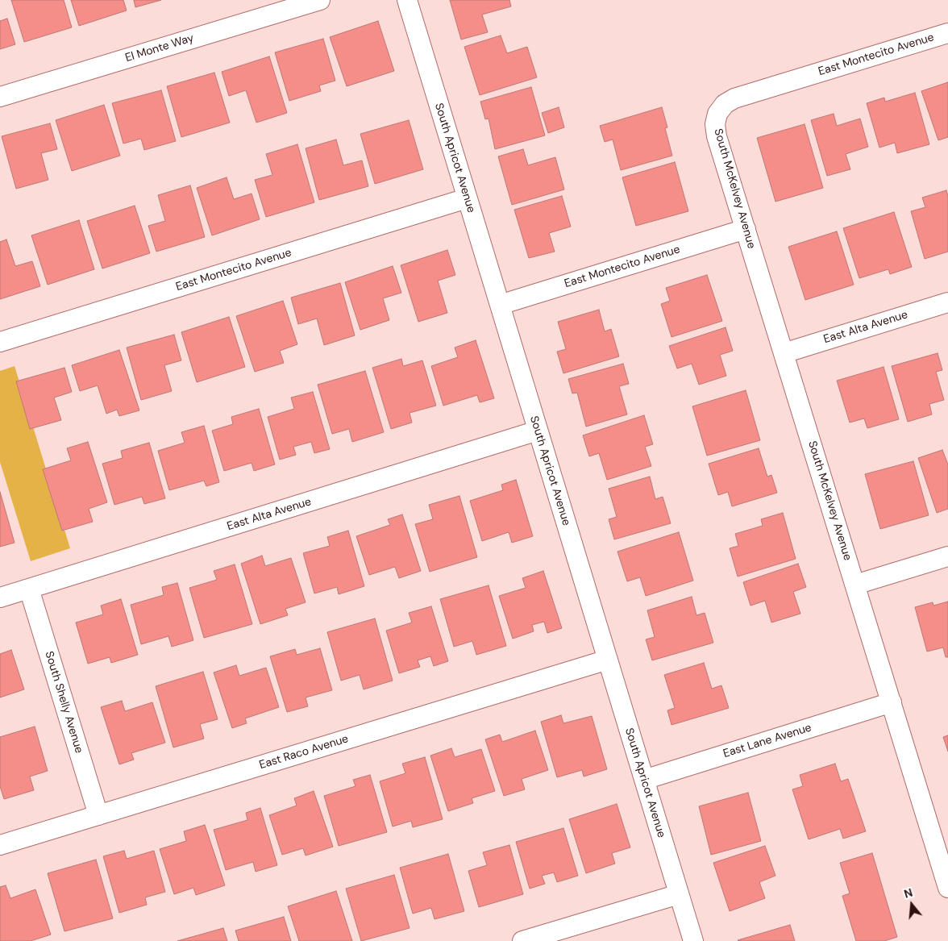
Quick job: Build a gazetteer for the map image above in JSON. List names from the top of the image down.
{
  "streets": {
    "street": [
      "El Monte Way",
      "East Montecito Avenue",
      "South Apricot Avenue",
      "South McKelvey Avenue",
      "East Alta Avenue",
      "South Shelly Avenue",
      "East Lane Avenue",
      "East Raco Avenue"
    ]
  },
  "crossings": [
    ["East Montecito Avenue", "South Apricot Avenue"],
    ["East Montecito Avenue", "South McKelvey Avenue"],
    ["South Apricot Avenue", "East Alta Avenue"],
    ["South Apricot Avenue", "East Lane Avenue"],
    ["South Apricot Avenue", "East Raco Avenue"],
    ["South McKelvey Avenue", "East Alta Avenue"],
    ["South McKelvey Avenue", "East Lane Avenue"],
    ["East Alta Avenue", "South Shelly Avenue"],
    ["South Shelly Avenue", "East Raco Avenue"]
  ],
  "north": "top"
}
